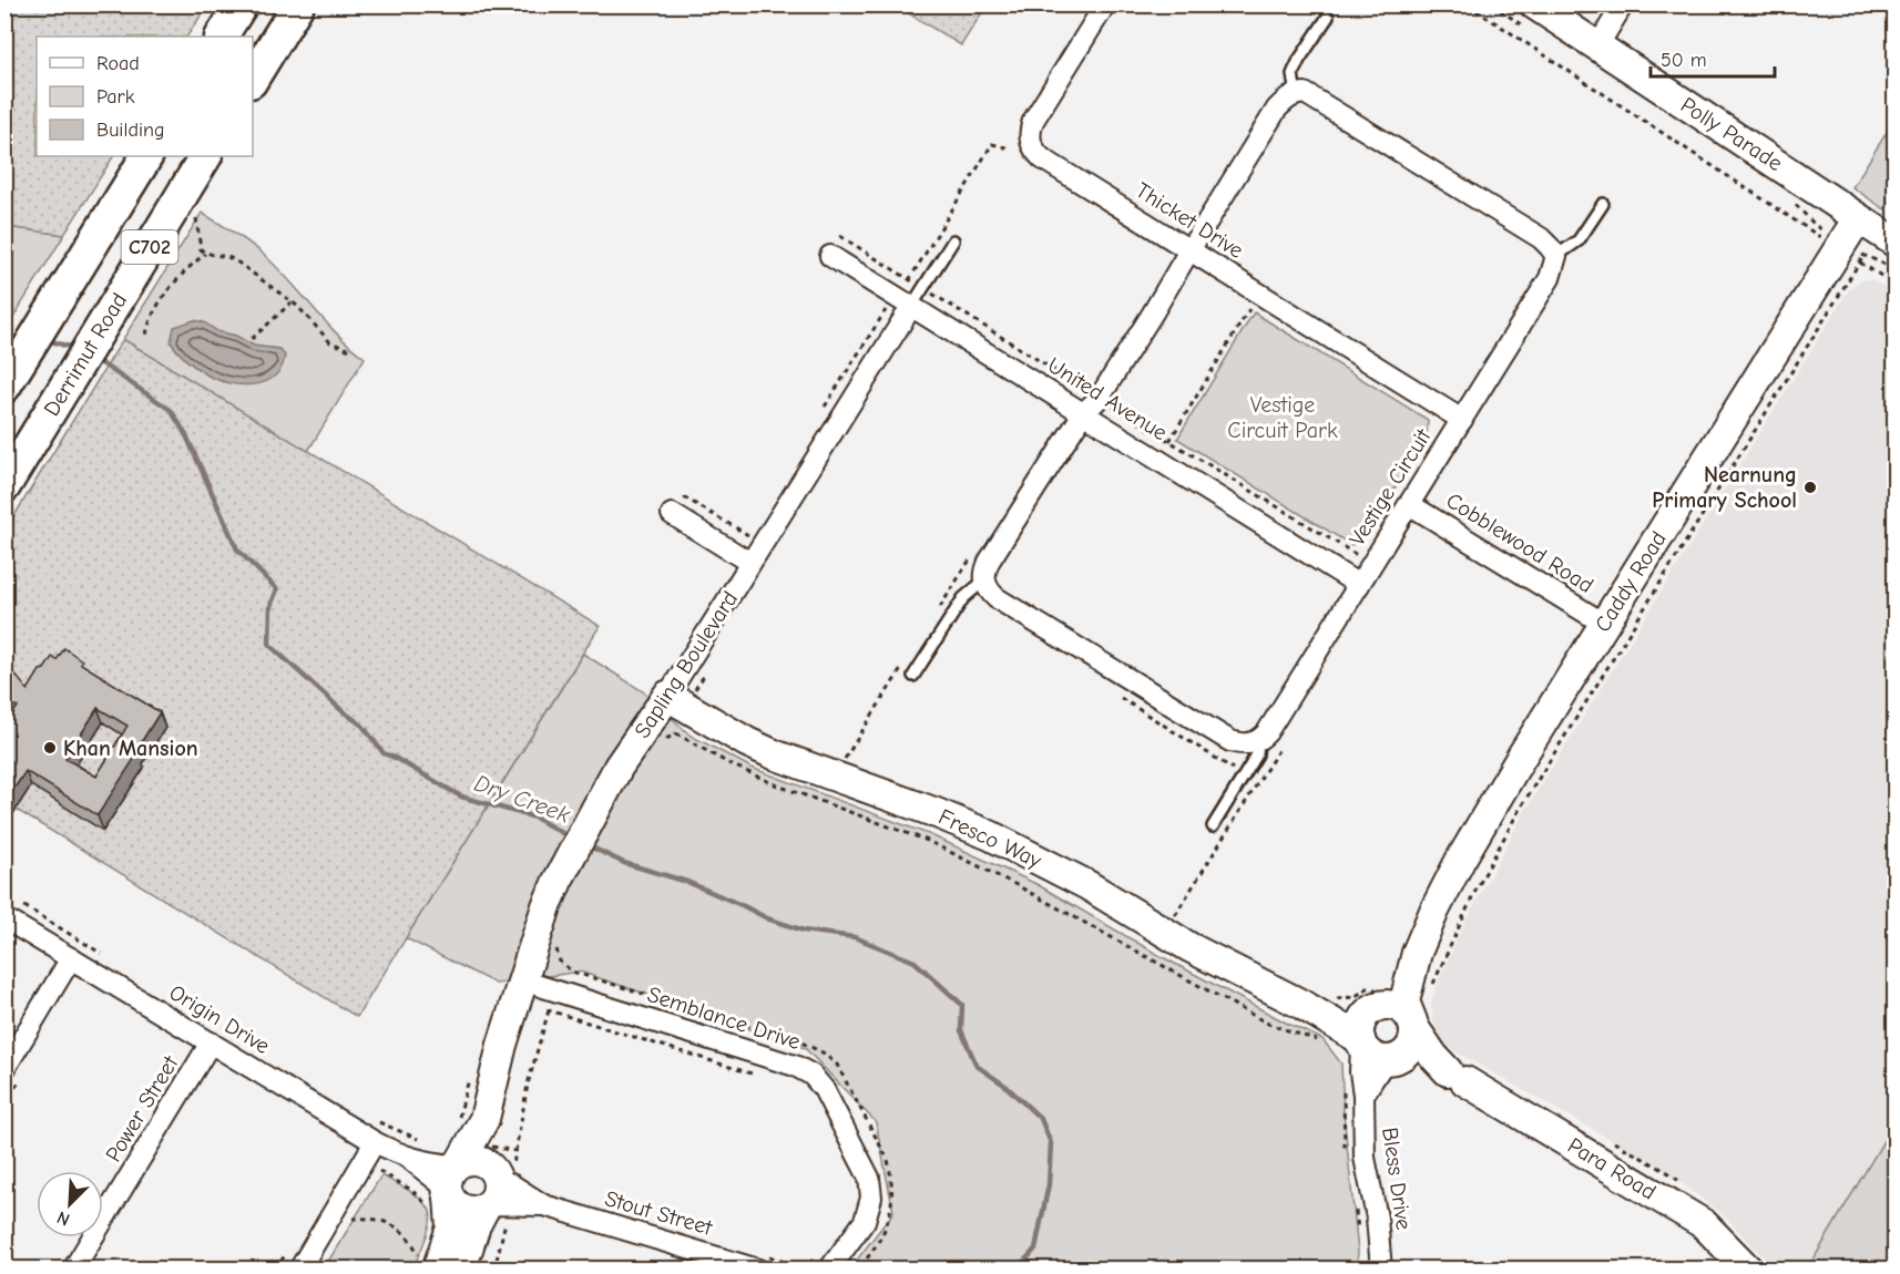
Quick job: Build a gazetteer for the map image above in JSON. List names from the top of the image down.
{
  "streets": {
    "main road": ["C702", "Derrimut Road"],
    "street": [
      "Polly Parade",
      "Thicket Drive",
      "United Avenue",
      "Vestige Circuit",
      "Cobblewood Road",
      "Caddy Road",
      "Sapling Boulevard",
      "Fresco Way",
      "Semblance Drive",
      "Origin Drive",
      "Power Street",
      "Para Road",
      "Bless Drive",
      "Stout Street"
    ]
  },
  "crossings": [
    ["Polly Parade", "Caddy Road"],
    ["Thicket Drive", "Vestige Circuit"],
    ["United Avenue", "Vestige Circuit"],
    ["United Avenue", "Sapling Boulevard"],
    ["Vestige Circuit", "Cobblewood Road"],
    ["Cobblewood Road", "Caddy Road"],
    ["Caddy Road", "Fresco Way"],
    ["Caddy Road", "Bless Drive"],
    ["Sapling Boulevard", "Fresco Way"],
    ["Sapling Boulevard", "Semblance Drive"],
    ["Sapling Boulevard", "Origin Drive"],
    ["Sapling Boulevard", "Stout Street"],
    ["Fresco Way", "Bless Drive"],
    ["Origin Drive", "Power Street"],
    ["Origin Drive", "Stout Street"]
  ],
  "water": ["Dry Creek"],
  "parks": ["Vestige Circuit Park"],
  "places": ["Nearnung Primary School", "Khan Mansion"],
  "legend": ["Road", "Park", "Building"],
  "scale_bar": "50 m",
  "north": "bottom left"
}
